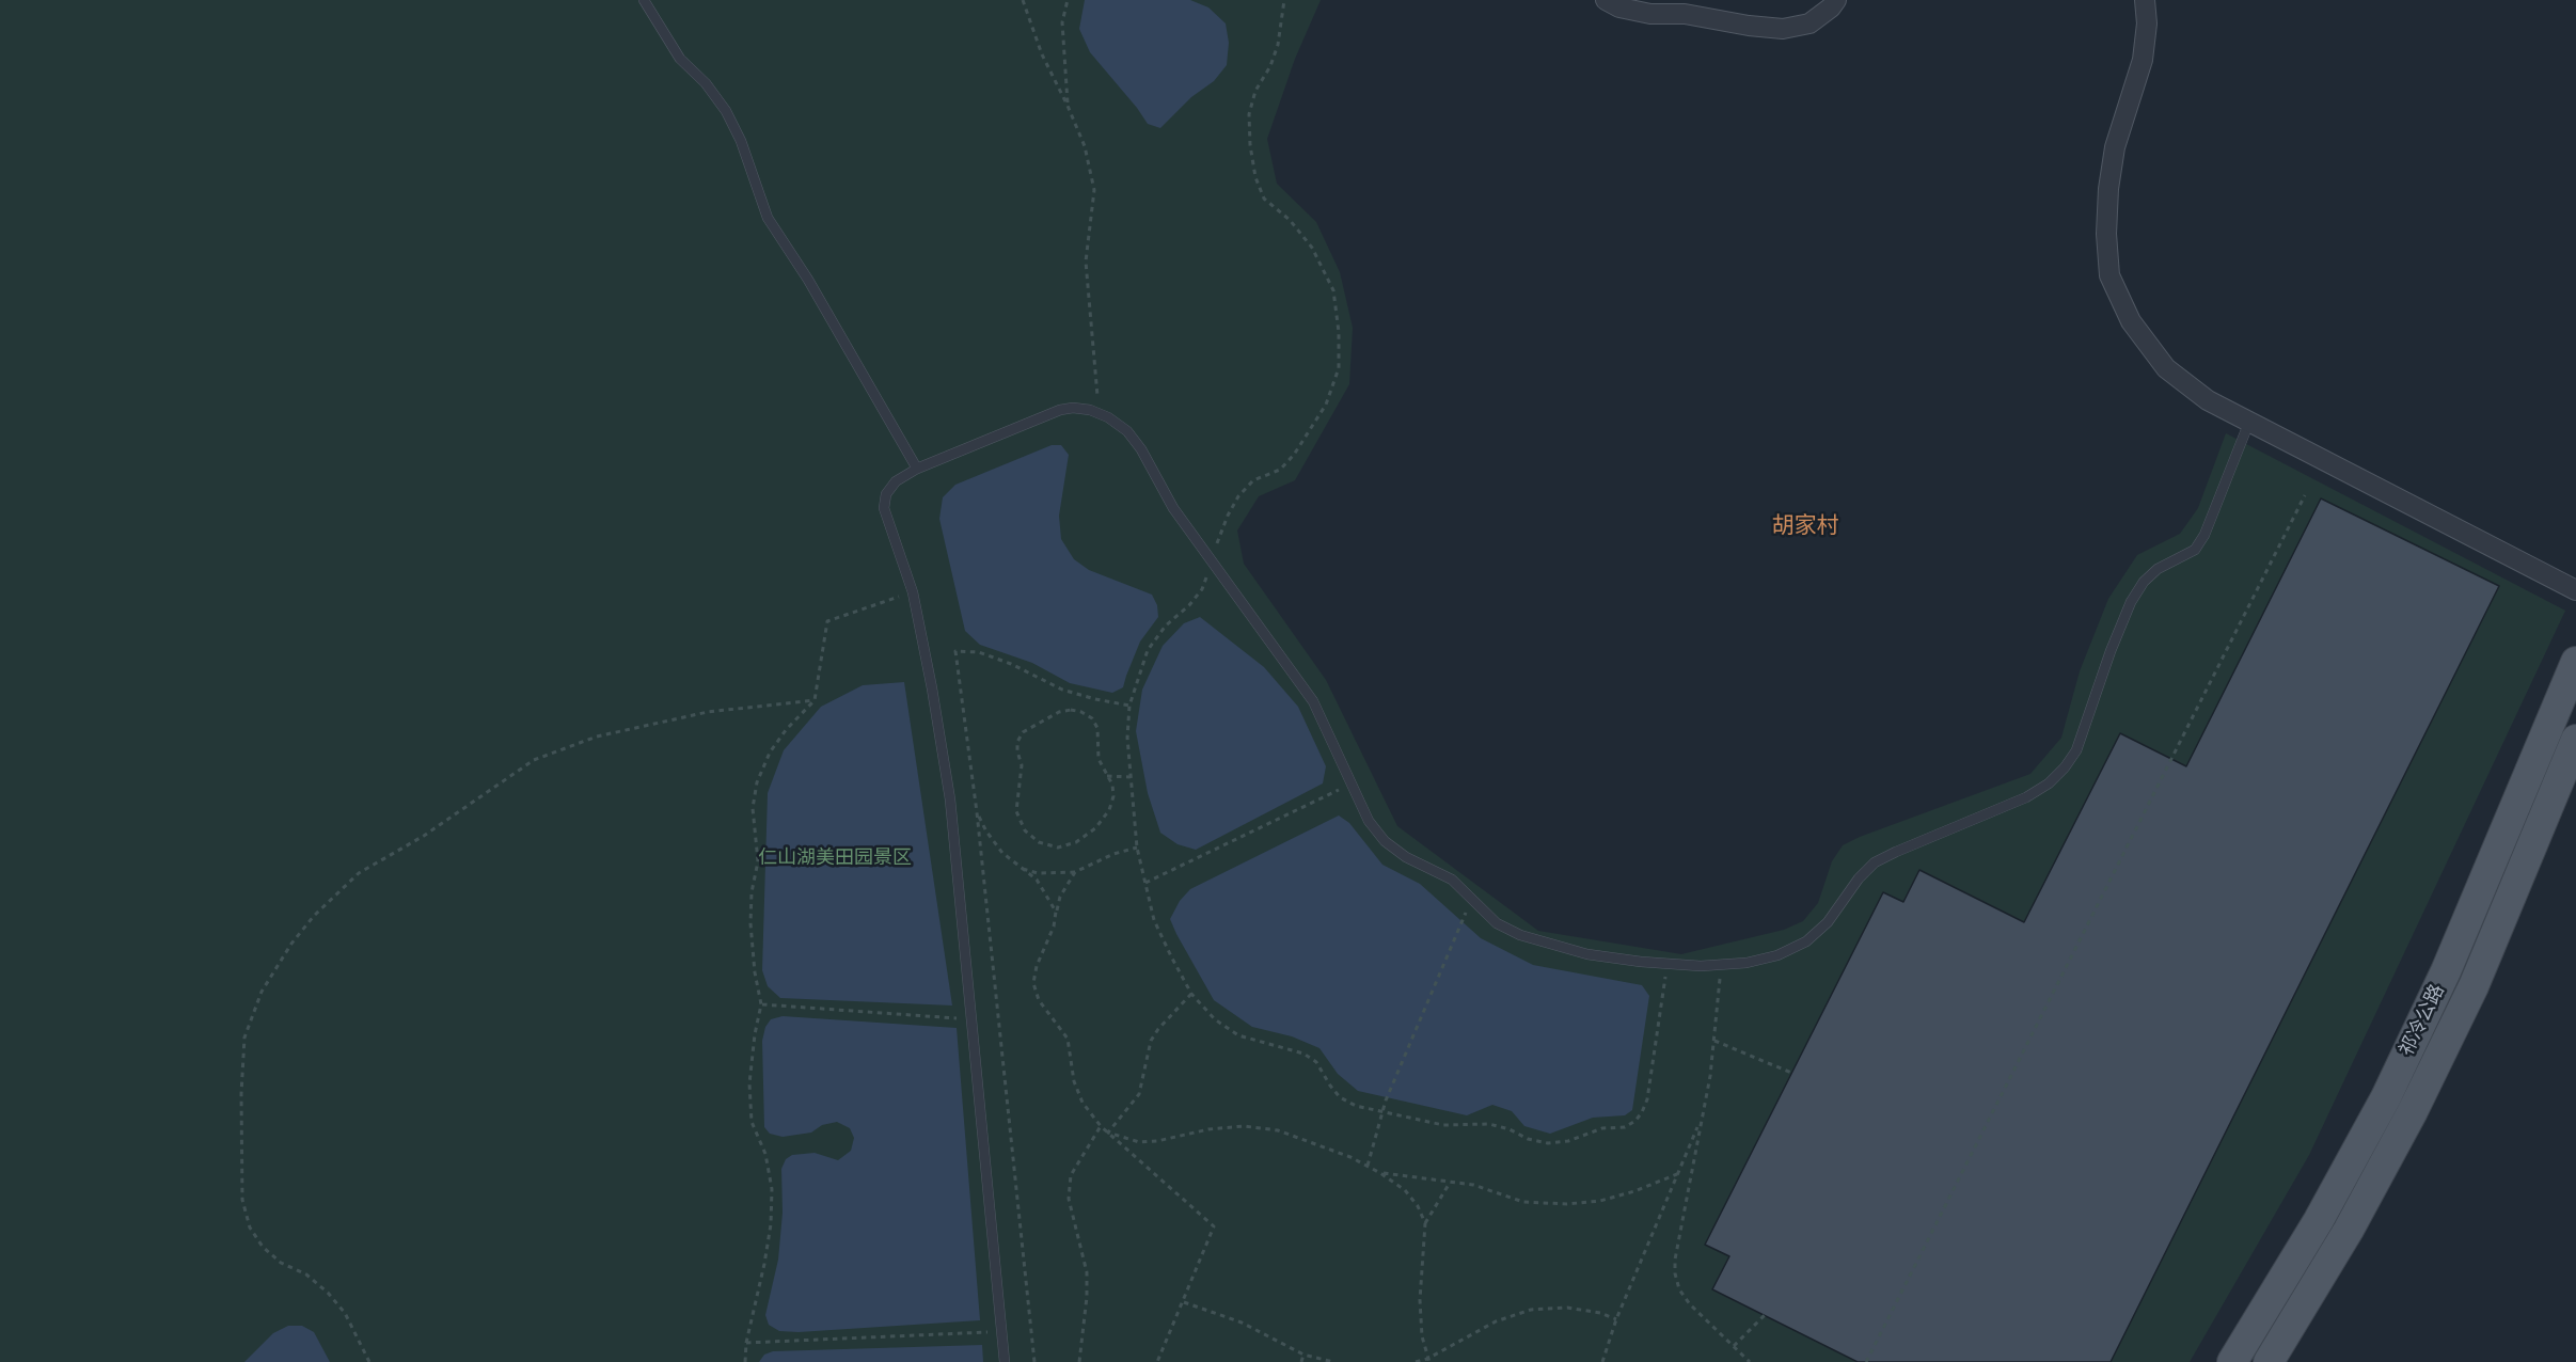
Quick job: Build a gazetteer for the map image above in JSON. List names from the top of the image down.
{
  "streets": {
    "main road": ["祁冷公路"]
  },
  "districts": ["胡家村"],
  "parks": ["仁山湖美田园景区"]
}
